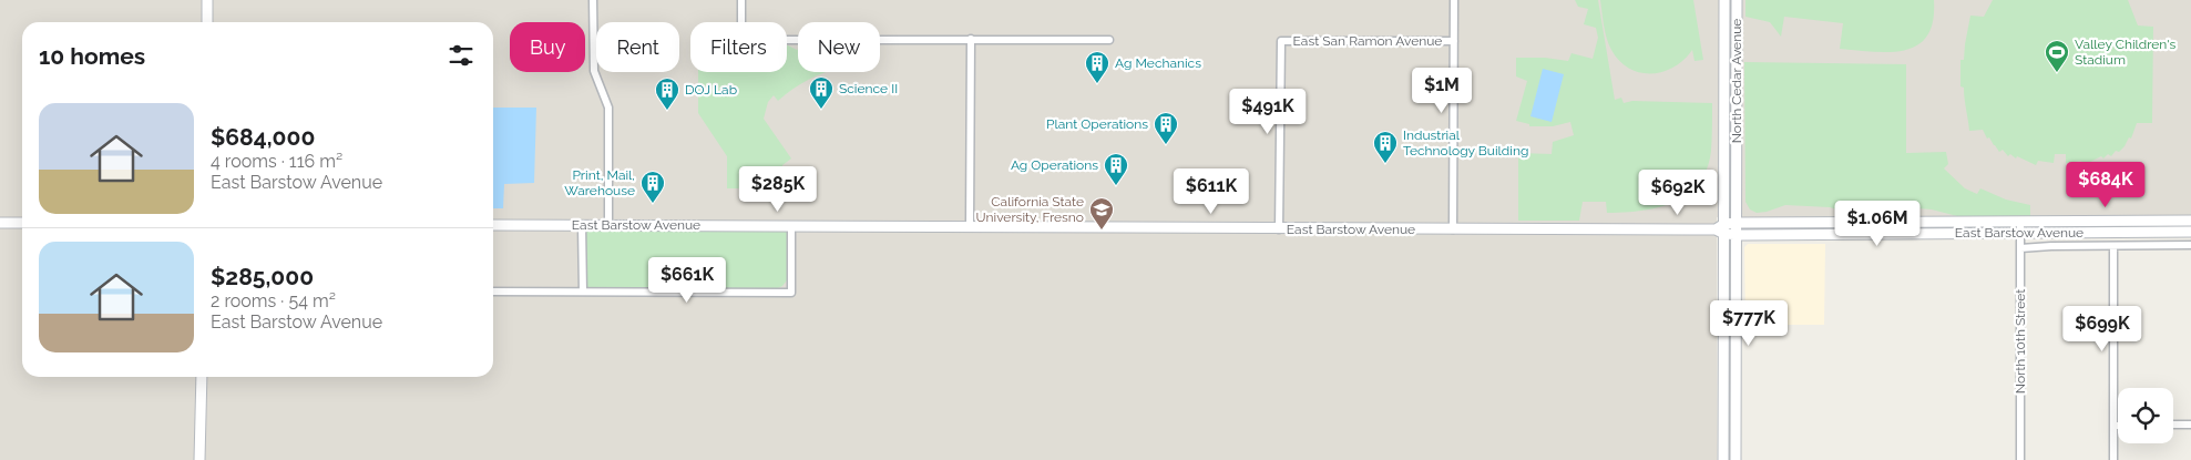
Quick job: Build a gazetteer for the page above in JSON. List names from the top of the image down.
{
  "streets": {
    "main road": ["North Cedar Avenue", "East Barstow Avenue"],
    "street": ["East San Ramon Avenue", "North 10th Street"]
  },
  "crossings": [
    ["East San Ramon Avenue", "East Barstow Avenue"],
    ["North Cedar Avenue", "East Barstow Avenue"],
    ["East Barstow Avenue", "North 10th Street"]
  ],
  "places": {
    "sports": ["Valley Children's Stadium"],
    "building": [
      "Ag Mechanics",
      "Science II",
      "DOJ Lab",
      "Plant Operations",
      "Industrial Technology Building",
      "Ag Operations",
      "Print, Mail, Warehouse"
    ],
    "school or university": ["California State University, Fresno"]
  },
  "page": {
    "chip": [
      "Buy",
      "Rent",
      "Filters",
      "New"
    ],
    "heading": "10 homes",
    "price": [
      "$1M",
      "$491K",
      "$684K",
      "$285K",
      "$611K",
      "$692K",
      "$1.06M",
      "$661K",
      "$777K",
      "$699K"
    ],
    "list": [
      {
        "name": "$684,000",
        "note": "4 rooms · 116 m² · East Barstow Avenue"
      },
      {
        "name": "$285,000",
        "note": "2 rooms · 54 m² · East Barstow Avenue"
      }
    ]
  }
}
